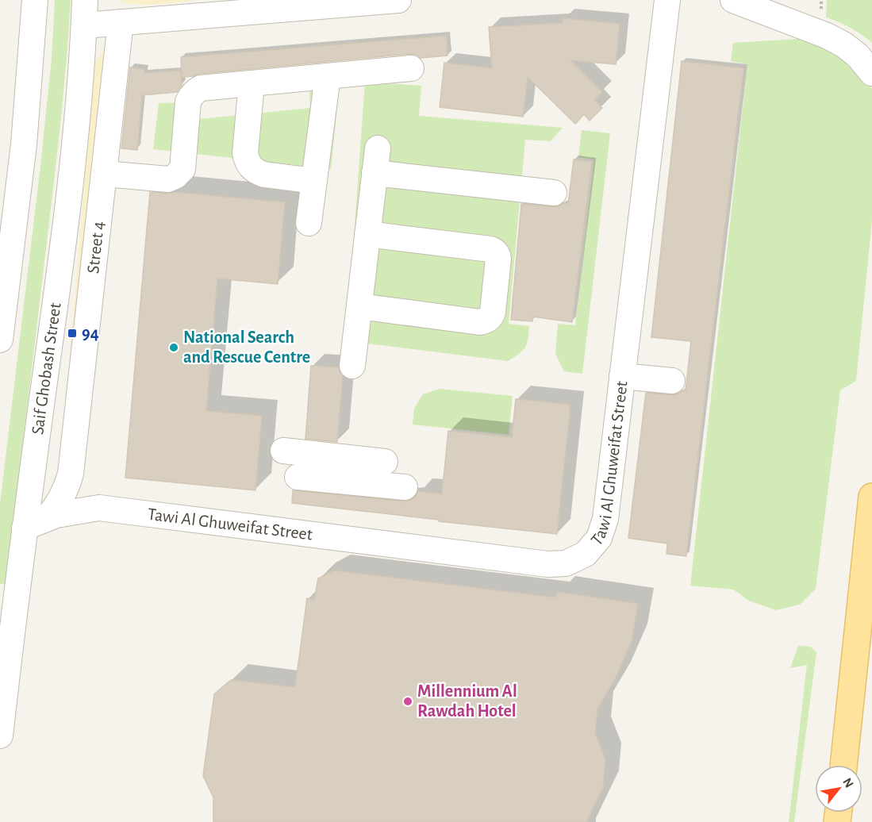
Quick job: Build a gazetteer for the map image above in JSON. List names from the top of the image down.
{
  "streets": {
    "street": ["Street 4", "Saif Ghobash Street", "Tawi Al Ghuweifat Street"]
  },
  "crossings": [
    ["Street 4", "Saif Ghobash Street"],
    ["Street 4", "Tawi Al Ghuweifat Street"],
    ["Saif Ghobash Street", "Tawi Al Ghuweifat Street"]
  ],
  "places": {
    "transit": ["94"],
    "other": ["National Search and Rescue Centre", "Millennium Al Rawdah Hotel"]
  },
  "north": "top right"
}
